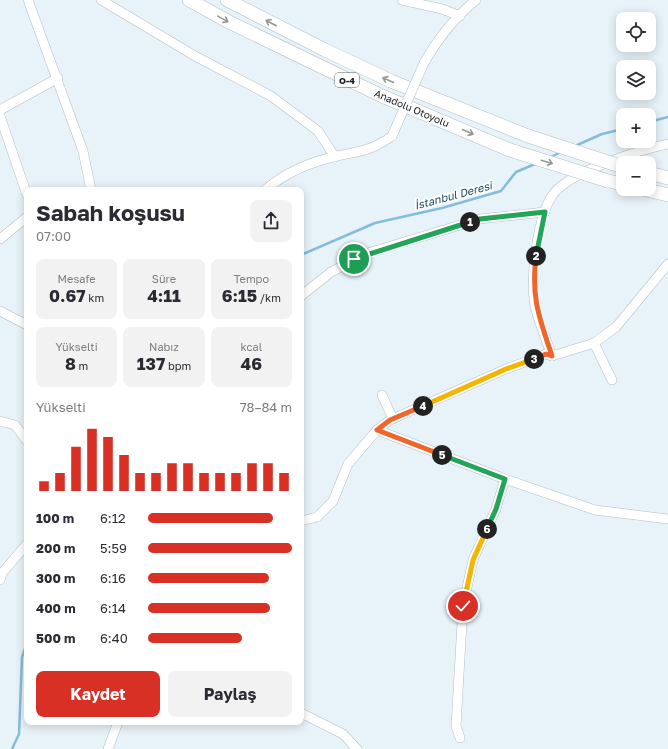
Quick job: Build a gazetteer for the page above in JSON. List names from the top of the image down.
{
  "streets": {
    "highway": ["O-4", "Anadolu Otoyolu"]
  },
  "water": ["İstanbul Deresi"],
  "page": {
    "map_buttons": ["+", "−"],
    "heading": ["Sabah koşusu", "07:00"],
    "pins": [
      "1",
      "2",
      "3",
      "4",
      "5",
      "6"
    ],
    "stats": [
      ["Mesafe", "0.67 km"],
      ["Süre", "4:11"],
      ["Tempo", "6:15 /km"],
      ["Yükselti", "8 m"],
      ["Nabız", "137 bpm"],
      ["kcal", "46"]
    ],
    "chart": ["Yükselti", "78–84 m"],
    "list": [
      {
        "name": "100 m",
        "note": "6:12"
      },
      {
        "name": "200 m",
        "note": "5:59"
      },
      {
        "name": "300 m",
        "note": "6:16"
      },
      {
        "name": "400 m",
        "note": "6:14"
      },
      {
        "name": "500 m",
        "note": "6:40"
      }
    ],
    "buttons": ["Kaydet", "Paylaş"]
  }
}
